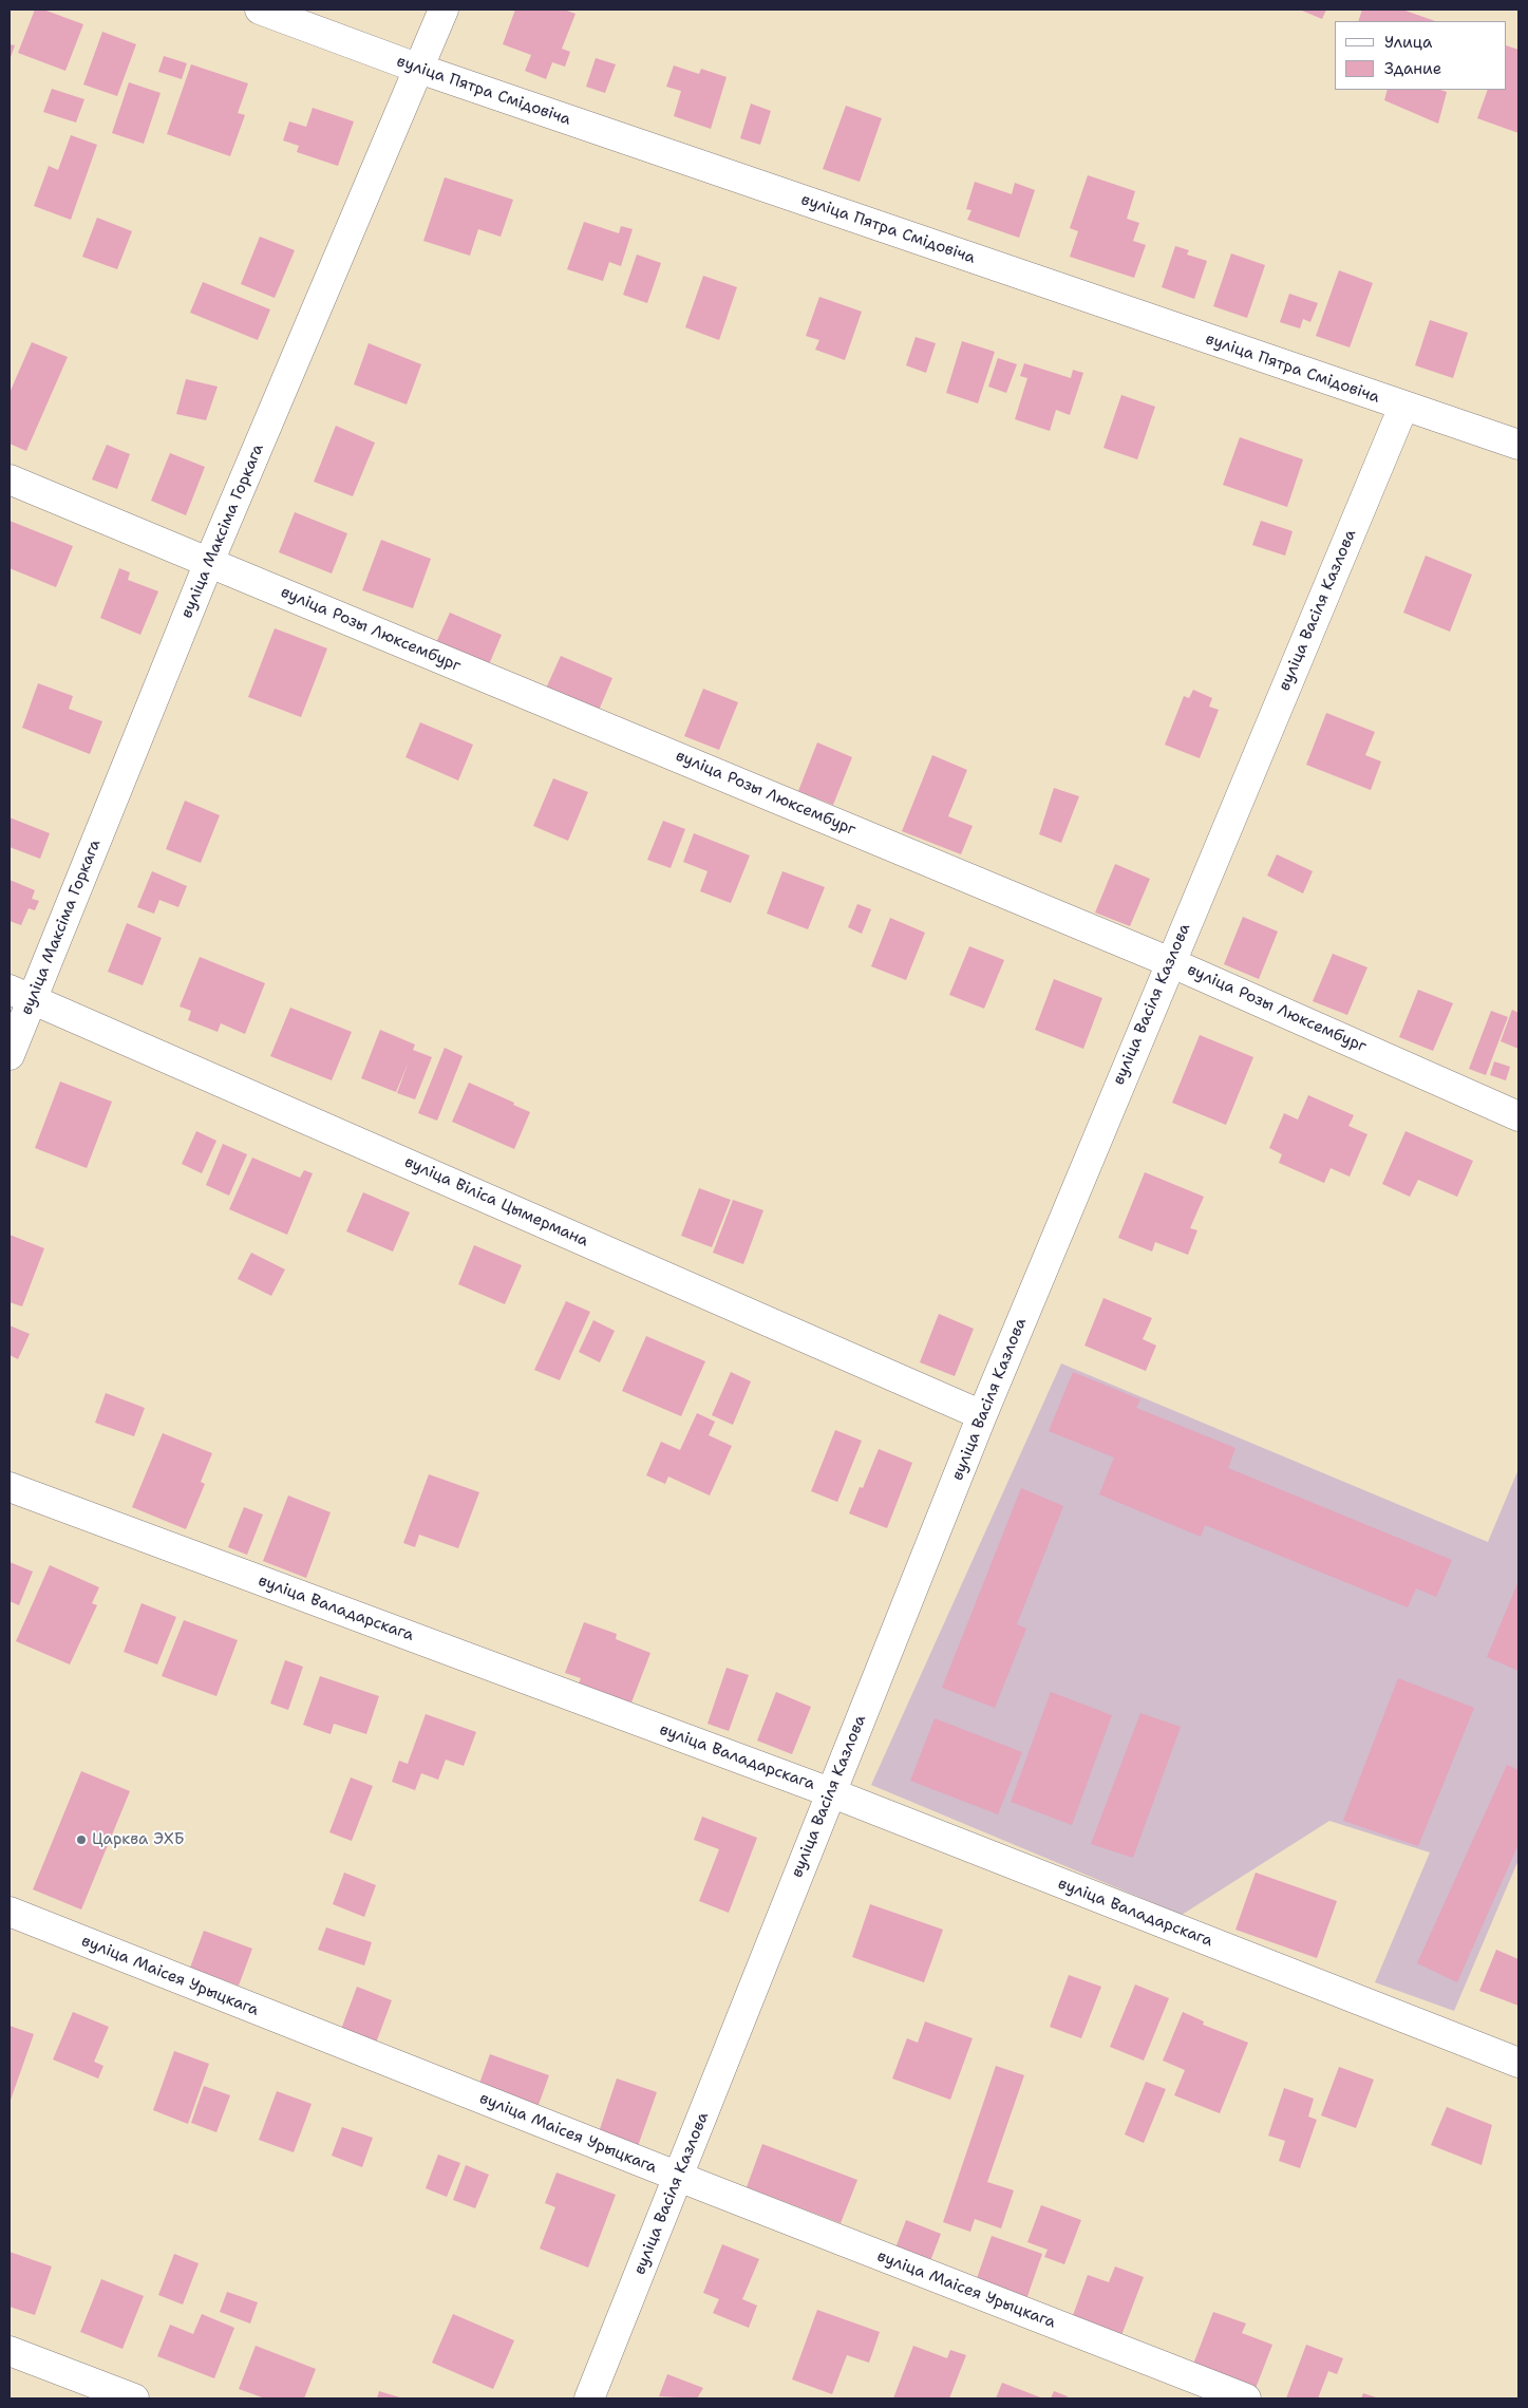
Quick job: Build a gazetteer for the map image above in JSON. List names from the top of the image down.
{
  "streets": {
    "street": [
      "вуліца Пятра Смідовіча",
      "вуліца Максіма Горкага",
      "вуліца Васіля Казлова",
      "вуліца Розы Люксембург",
      "вуліца Віліса Цымермана",
      "вуліца Валадарскага",
      "вуліца Маісея Урыцкага"
    ]
  },
  "crossings": [
    ["вуліца Пятра Смідовіча", "вуліца Максіма Горкага"],
    ["вуліца Пятра Смідовіча", "вуліца Васіля Казлова"],
    ["вуліца Максіма Горкага", "вуліца Розы Люксембург"],
    ["вуліца Максіма Горкага", "вуліца Віліса Цымермана"],
    ["вуліца Васіля Казлова", "вуліца Розы Люксембург"],
    ["вуліца Васіля Казлова", "вуліца Віліса Цымермана"],
    ["вуліца Васіля Казлова", "вуліца Валадарскага"],
    ["вуліца Васіля Казлова", "вуліца Маісея Урыцкага"]
  ],
  "places": ["Царква ЭХБ"],
  "legend": ["Улица", "Здание"]
}
